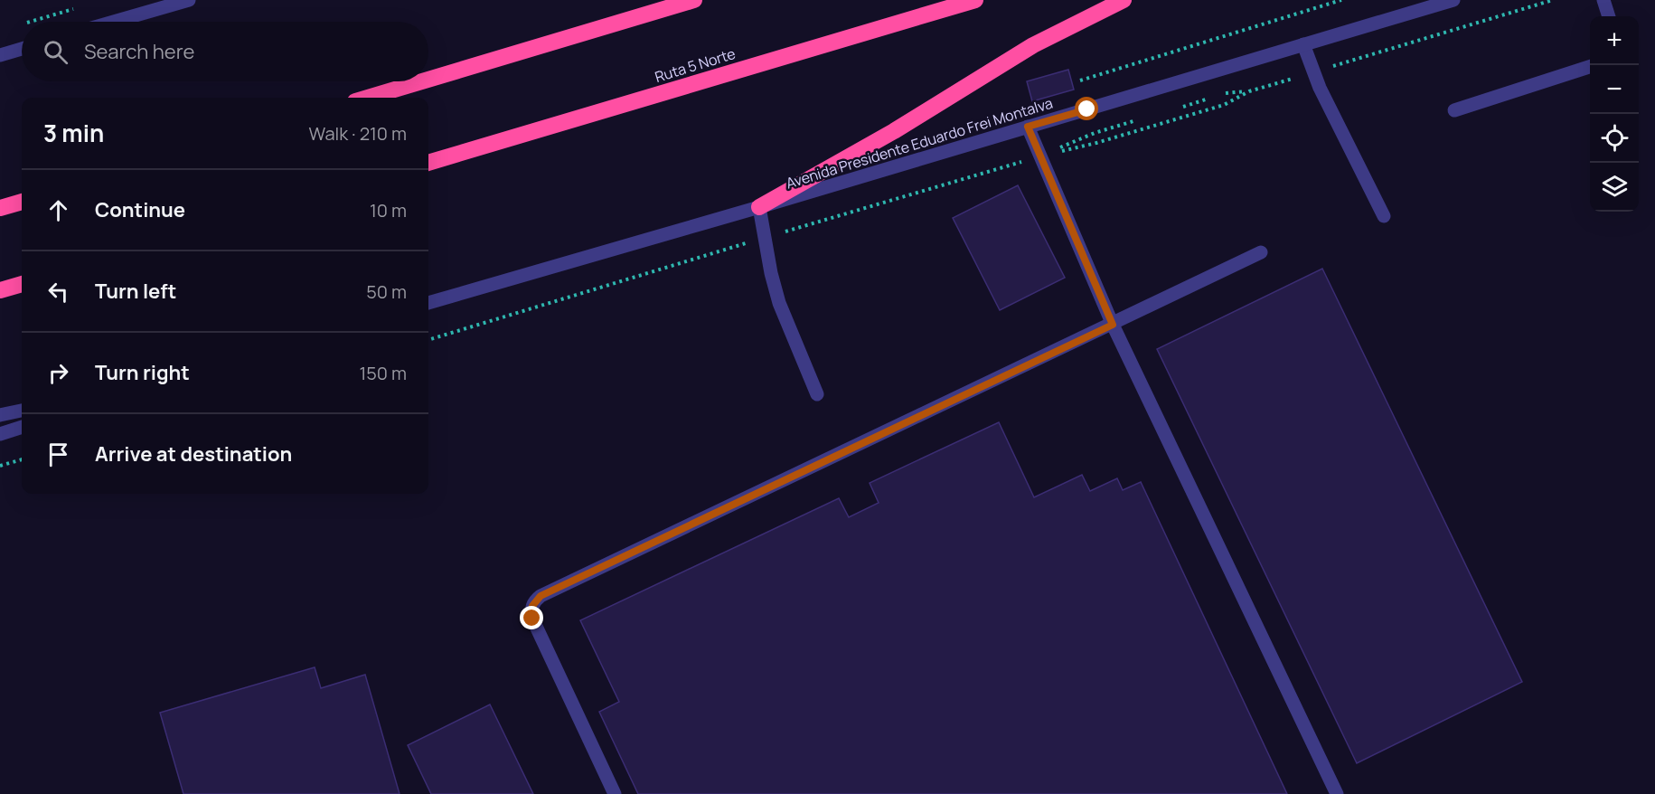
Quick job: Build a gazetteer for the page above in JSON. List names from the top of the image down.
{
  "streets": {
    "highway": ["Ruta 5 Norte"],
    "street": ["Avenida Presidente Eduardo Frei Montalva"]
  },
  "page": {
    "map_buttons": ["+", "−"],
    "search": "Search here",
    "heading": ["3 min", "Walk · 210 m"],
    "list": [
      ["Continue", "10 m"],
      ["Turn left", "50 m"],
      ["Turn right", "150 m"],
      "Arrive at destination"
    ]
  }
}
